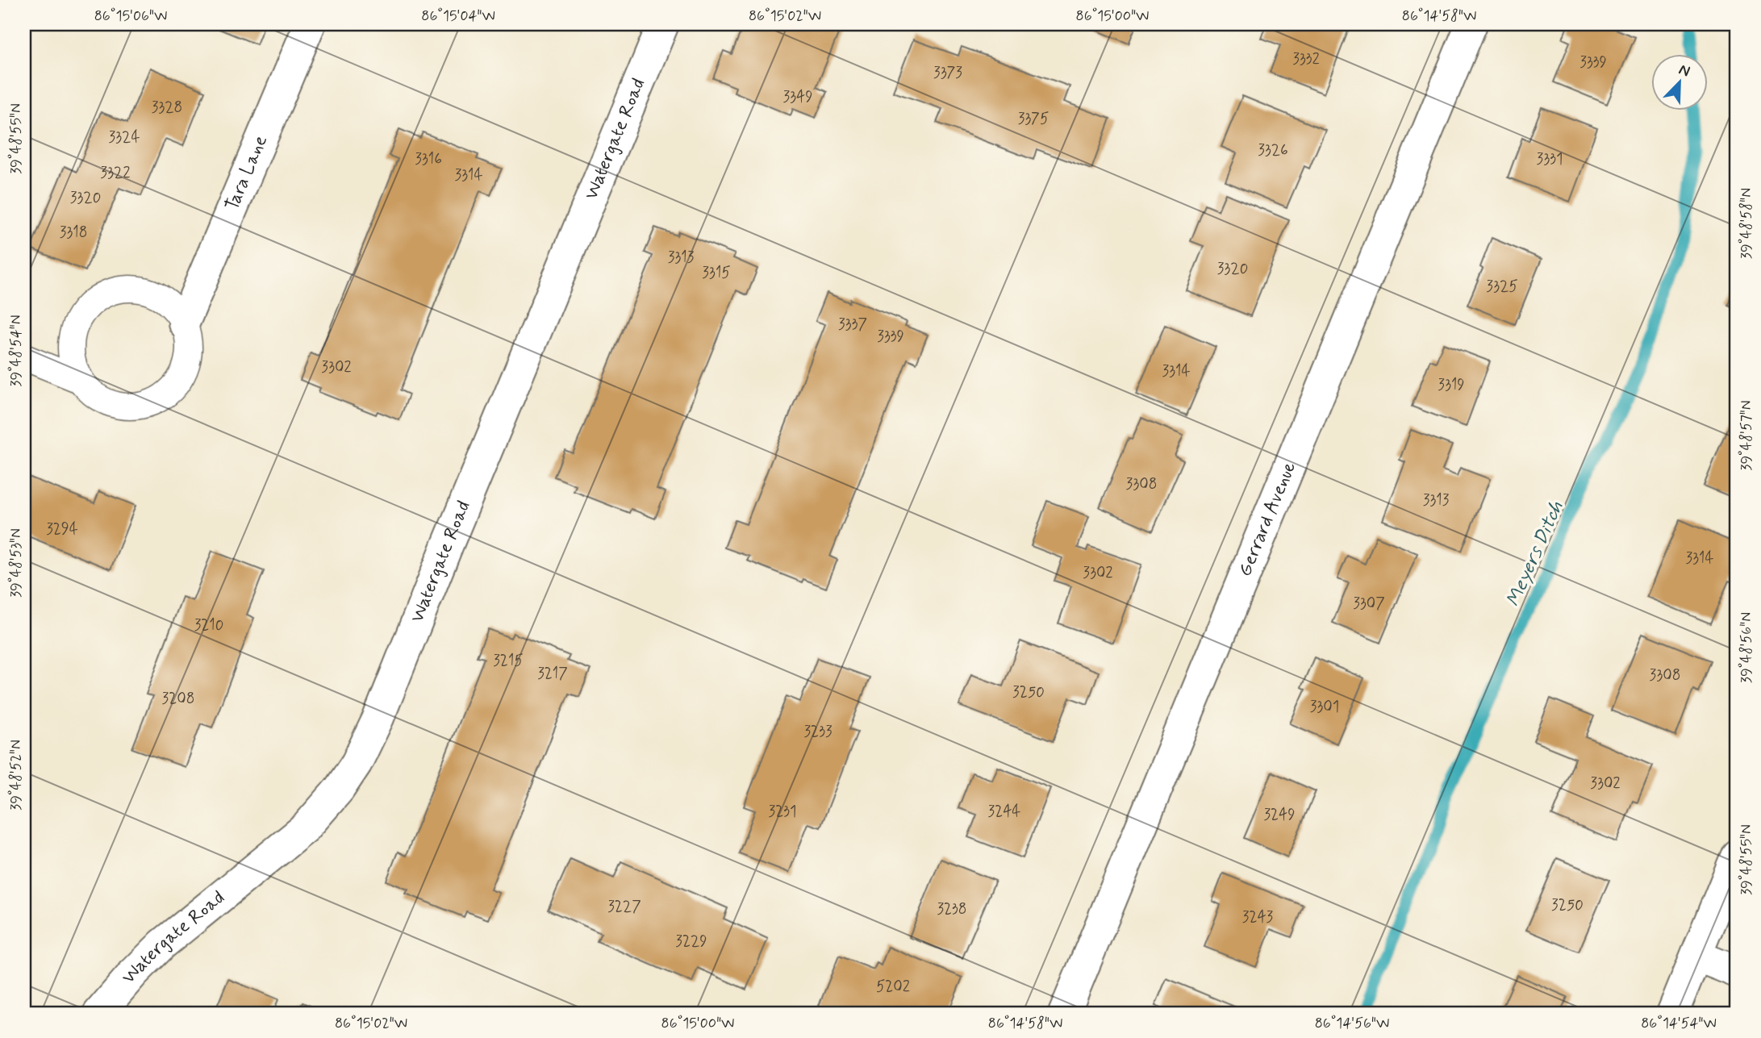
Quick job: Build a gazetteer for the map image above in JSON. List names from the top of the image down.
{
  "streets": {
    "street": ["Watergate Road", "Tara Lane", "Gerrard Avenue"]
  },
  "water": ["Meyers Ditch"],
  "house_numbers": [
    "3332",
    "3339",
    "3373",
    "3349",
    "3328",
    "3375",
    "3324",
    "3326",
    "3316",
    "3331",
    "3322",
    "3314",
    "3320",
    "3318",
    "3313",
    "3320",
    "3315",
    "3325",
    "3337",
    "3339",
    "3302",
    "3314",
    "3319",
    "3308",
    "3313",
    "3294",
    "3314",
    "3302",
    "3307",
    "3210",
    "3215",
    "3217",
    "3308",
    "3250",
    "3208",
    "3301",
    "3233",
    "3302",
    "3231",
    "3244",
    "3249",
    "3250",
    "3227",
    "3238",
    "3243",
    "3229",
    "5202"
  ],
  "north": "top right",
  "coordinates": [
    "86°15'06\"W",
    "86°15'04\"W",
    "86°15'02\"W",
    "86°15'00\"W",
    "86°14'58\"W",
    "39°48'55\"N",
    "39°48'58\"N",
    "39°48'54\"N",
    "39°48'57\"N",
    "39°48'53\"N",
    "39°48'56\"N",
    "39°48'52\"N",
    "86°14'56\"W",
    "86°14'54\"W"
  ]
}
